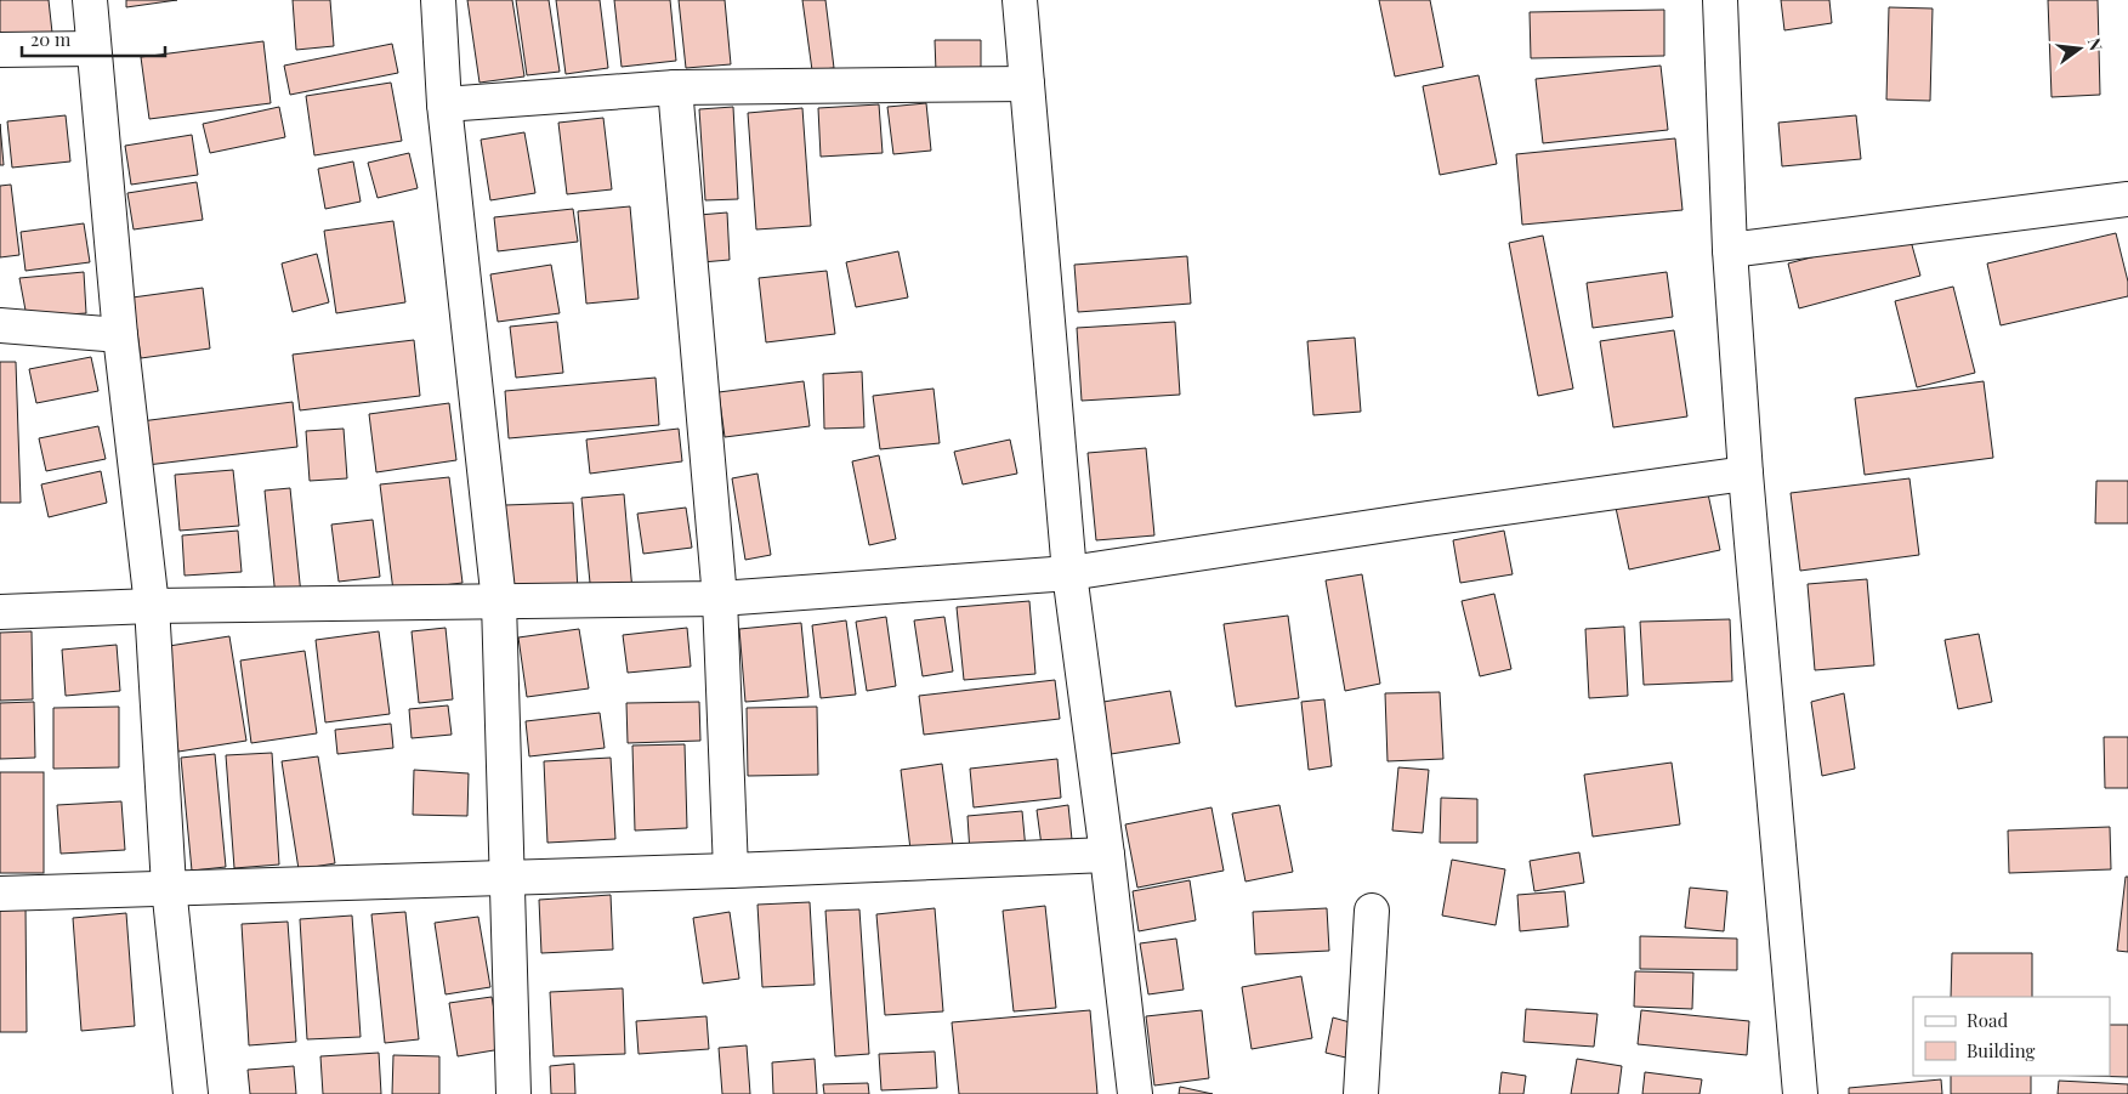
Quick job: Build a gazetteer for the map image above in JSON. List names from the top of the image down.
{
  "legend": ["Road", "Building"],
  "scale_bar": "20 m",
  "north": "right"
}
